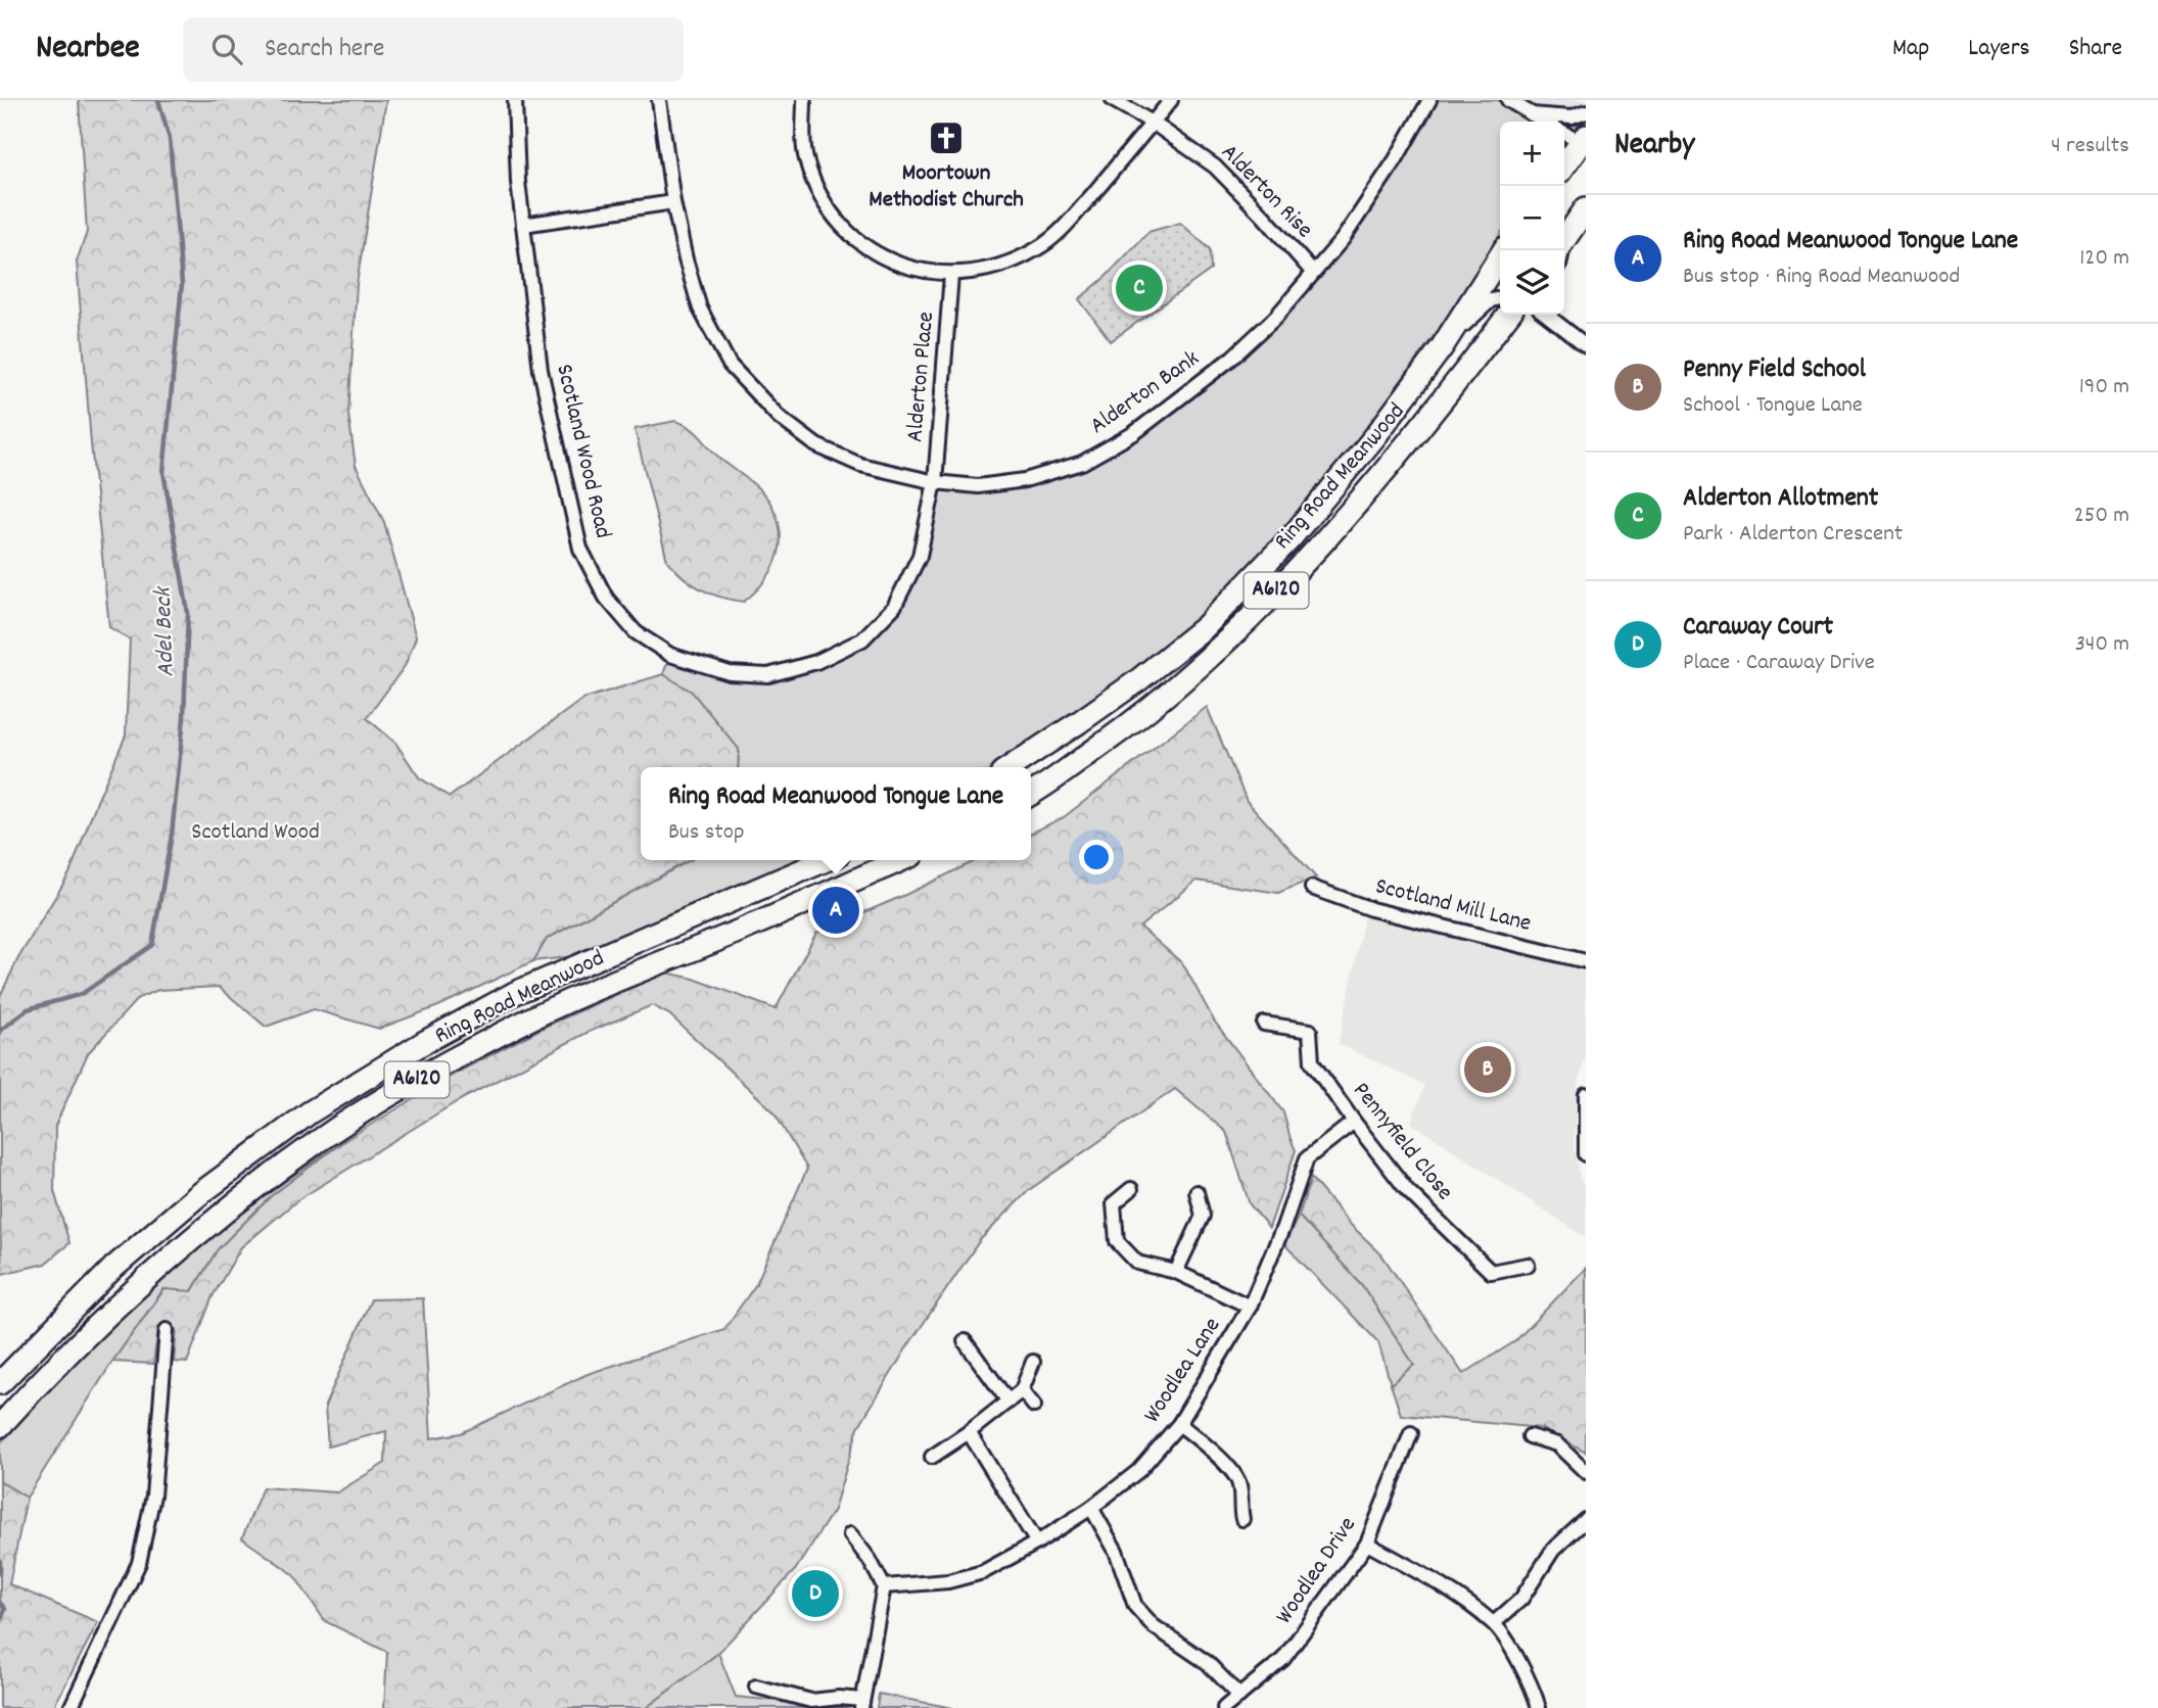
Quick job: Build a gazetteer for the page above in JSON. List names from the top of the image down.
{
  "streets": {
    "highway": ["Ring Road Meanwood", "A6120"],
    "street": [
      "Alderton Rise",
      "Alderton Place",
      "Alderton Bank",
      "Scotland Wood Road",
      "Scotland Mill Lane",
      "Pennyfield Close",
      "Woodlea Lane",
      "Woodlea Drive"
    ]
  },
  "crossings": [
    ["Alderton Rise", "Alderton Bank"],
    ["Alderton Place", "Alderton Bank"],
    ["Alderton Place", "Scotland Wood Road"],
    ["Alderton Bank", "Scotland Wood Road"],
    ["Pennyfield Close", "Woodlea Lane"]
  ],
  "water": ["Adel Beck"],
  "parks": ["Scotland Wood"],
  "places": {
    "church": ["Moortown Methodist Church"]
  },
  "page": {
    "header": "Nearbee",
    "search": "Search here",
    "nav": ["Map", "Layers", "Share"],
    "heading": ["Nearby", "4 results"],
    "map_buttons": ["+", "−"],
    "list": [
      {
        "mark": "A",
        "name": "Ring Road Meanwood Tongue Lane",
        "note": "Bus stop · Ring Road Meanwood",
        "value": "120 m"
      },
      {
        "mark": "B",
        "name": "Penny Field School",
        "note": "School · Tongue Lane",
        "value": "190 m"
      },
      {
        "mark": "C",
        "name": "Alderton Allotment",
        "note": "Park · Alderton Crescent",
        "value": "250 m"
      },
      {
        "mark": "D",
        "name": "Caraway Court",
        "note": "Place · Caraway Drive",
        "value": "340 m"
      }
    ],
    "pins": [
      "C",
      "A",
      "B",
      "D"
    ],
    "popup": ["Ring Road Meanwood Tongue Lane", "Bus stop"]
  }
}
